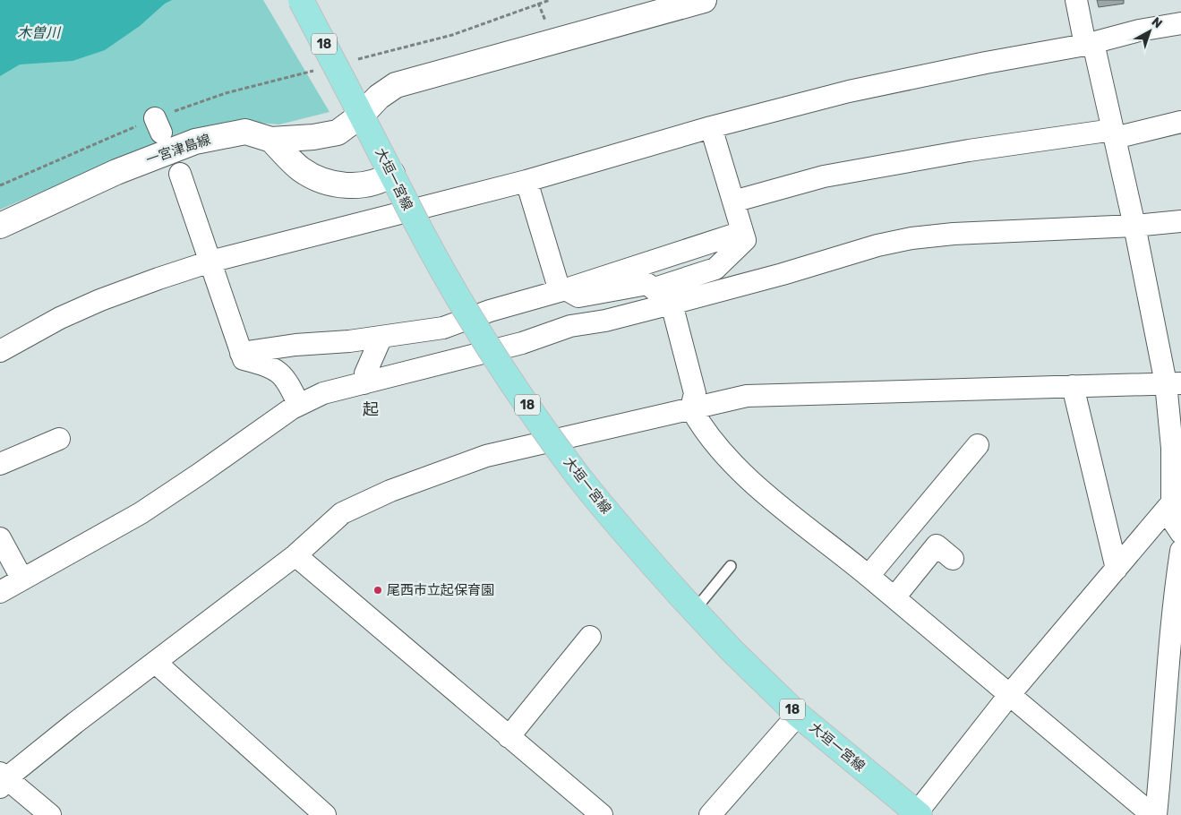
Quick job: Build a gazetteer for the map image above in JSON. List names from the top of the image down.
{
  "streets": {
    "main road": ["18", "一宮津島線", "大垣一宮線"]
  },
  "crossings": [
    ["一宮津島線", "大垣一宮線"]
  ],
  "districts": ["起"],
  "water": ["木曽川"],
  "places": ["尾西市立起保育園"],
  "north": "top right"
}
